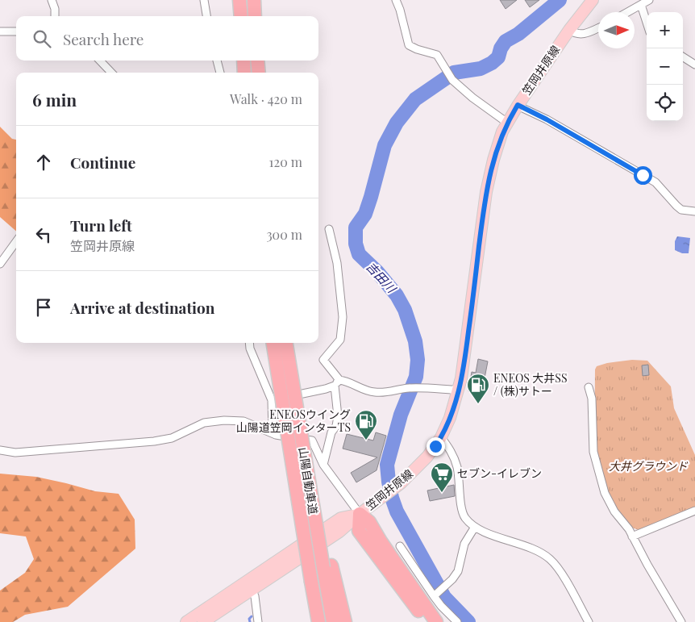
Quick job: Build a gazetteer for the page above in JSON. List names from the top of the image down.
{
  "streets": {
    "highway": ["山陽自動車道"],
    "main road": ["笠岡井原線"]
  },
  "water": ["吉田川"],
  "parks": ["大井グラウンド"],
  "places": {
    "fuel station": ["ENEOS 大井SS / (株)サトー", "ENEOSウイング 山陽道笠岡インターTS"],
    "supermarket": ["セブン-イレブン"]
  },
  "north": "right",
  "page": {
    "map_buttons": ["+", "−"],
    "search": "Search here",
    "heading": ["6 min", "Walk · 420 m"],
    "list": [
      ["Continue", "120 m"],
      ["Turn left", "笠岡井原線", "300 m"],
      "Arrive at destination"
    ]
  }
}
